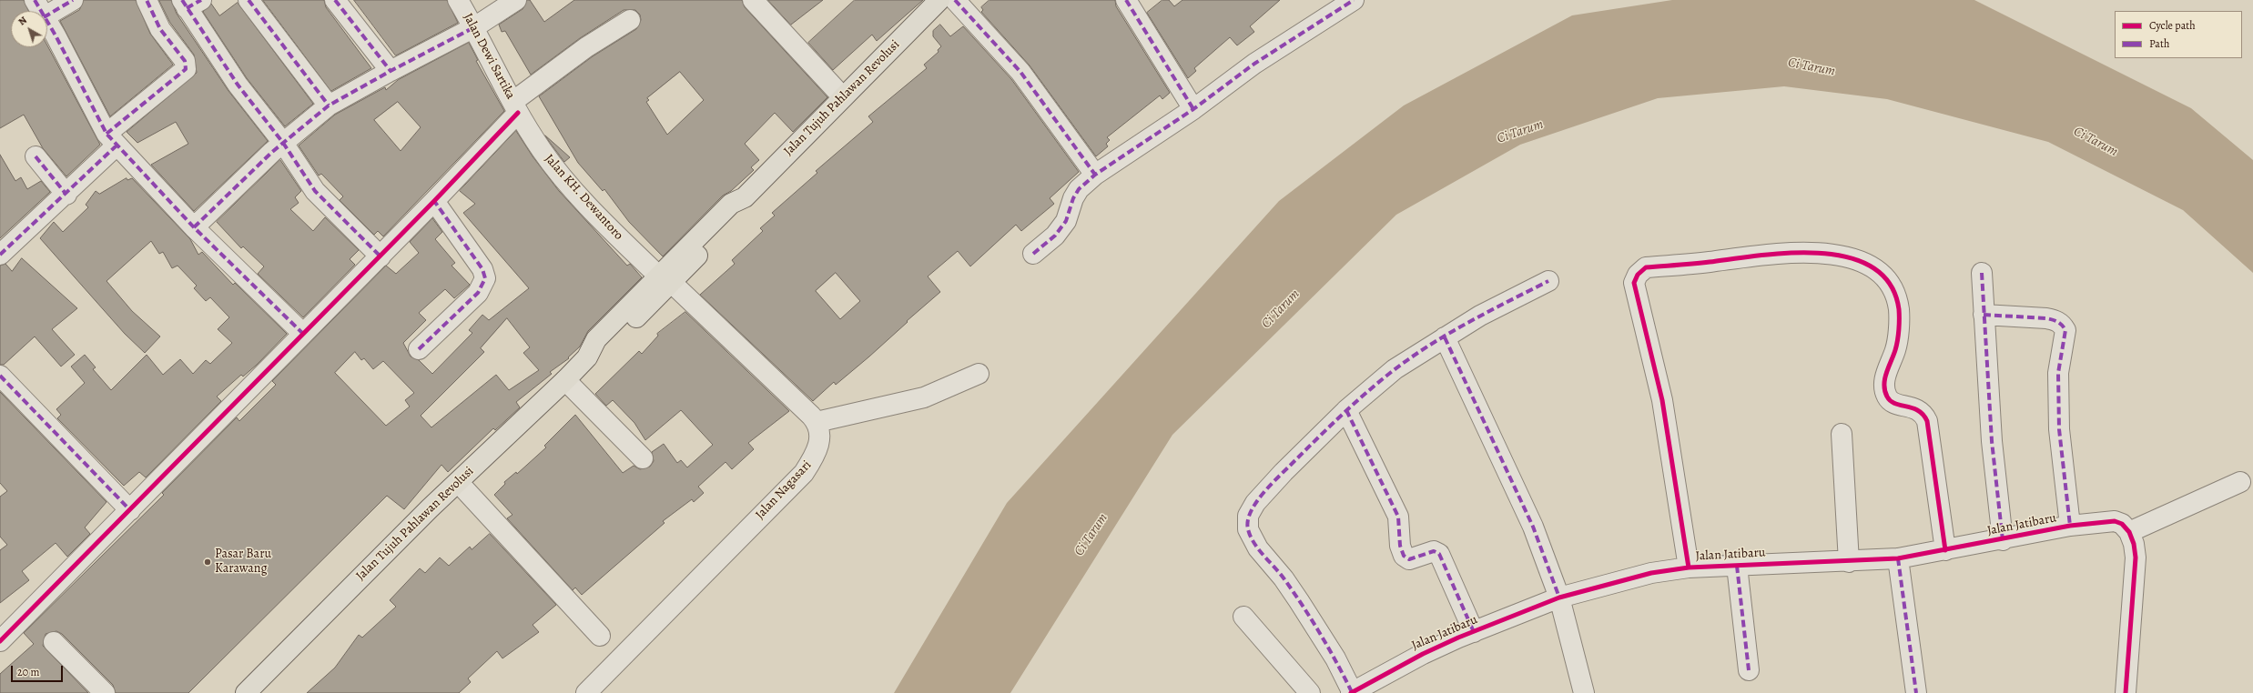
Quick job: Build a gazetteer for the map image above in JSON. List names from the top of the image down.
{
  "streets": {
    "main road": ["Jalan Tujuh Pahlawan Revolusi"],
    "street": [
      "Jalan Dewi Sartika",
      "Jalan KH. Dewantoro",
      "Jalan Nagasari",
      "Jalan Jatibaru"
    ]
  },
  "crossings": [
    ["Jalan Dewi Sartika", "Jalan KH. Dewantoro"],
    ["Jalan Tujuh Pahlawan Revolusi", "Jalan KH. Dewantoro"]
  ],
  "water": ["Ci Tarum"],
  "places": ["Pasar Baru Karawang"],
  "legend": ["Cycle path", "Path"],
  "scale_bar": "20 m",
  "north": "top left"
}
